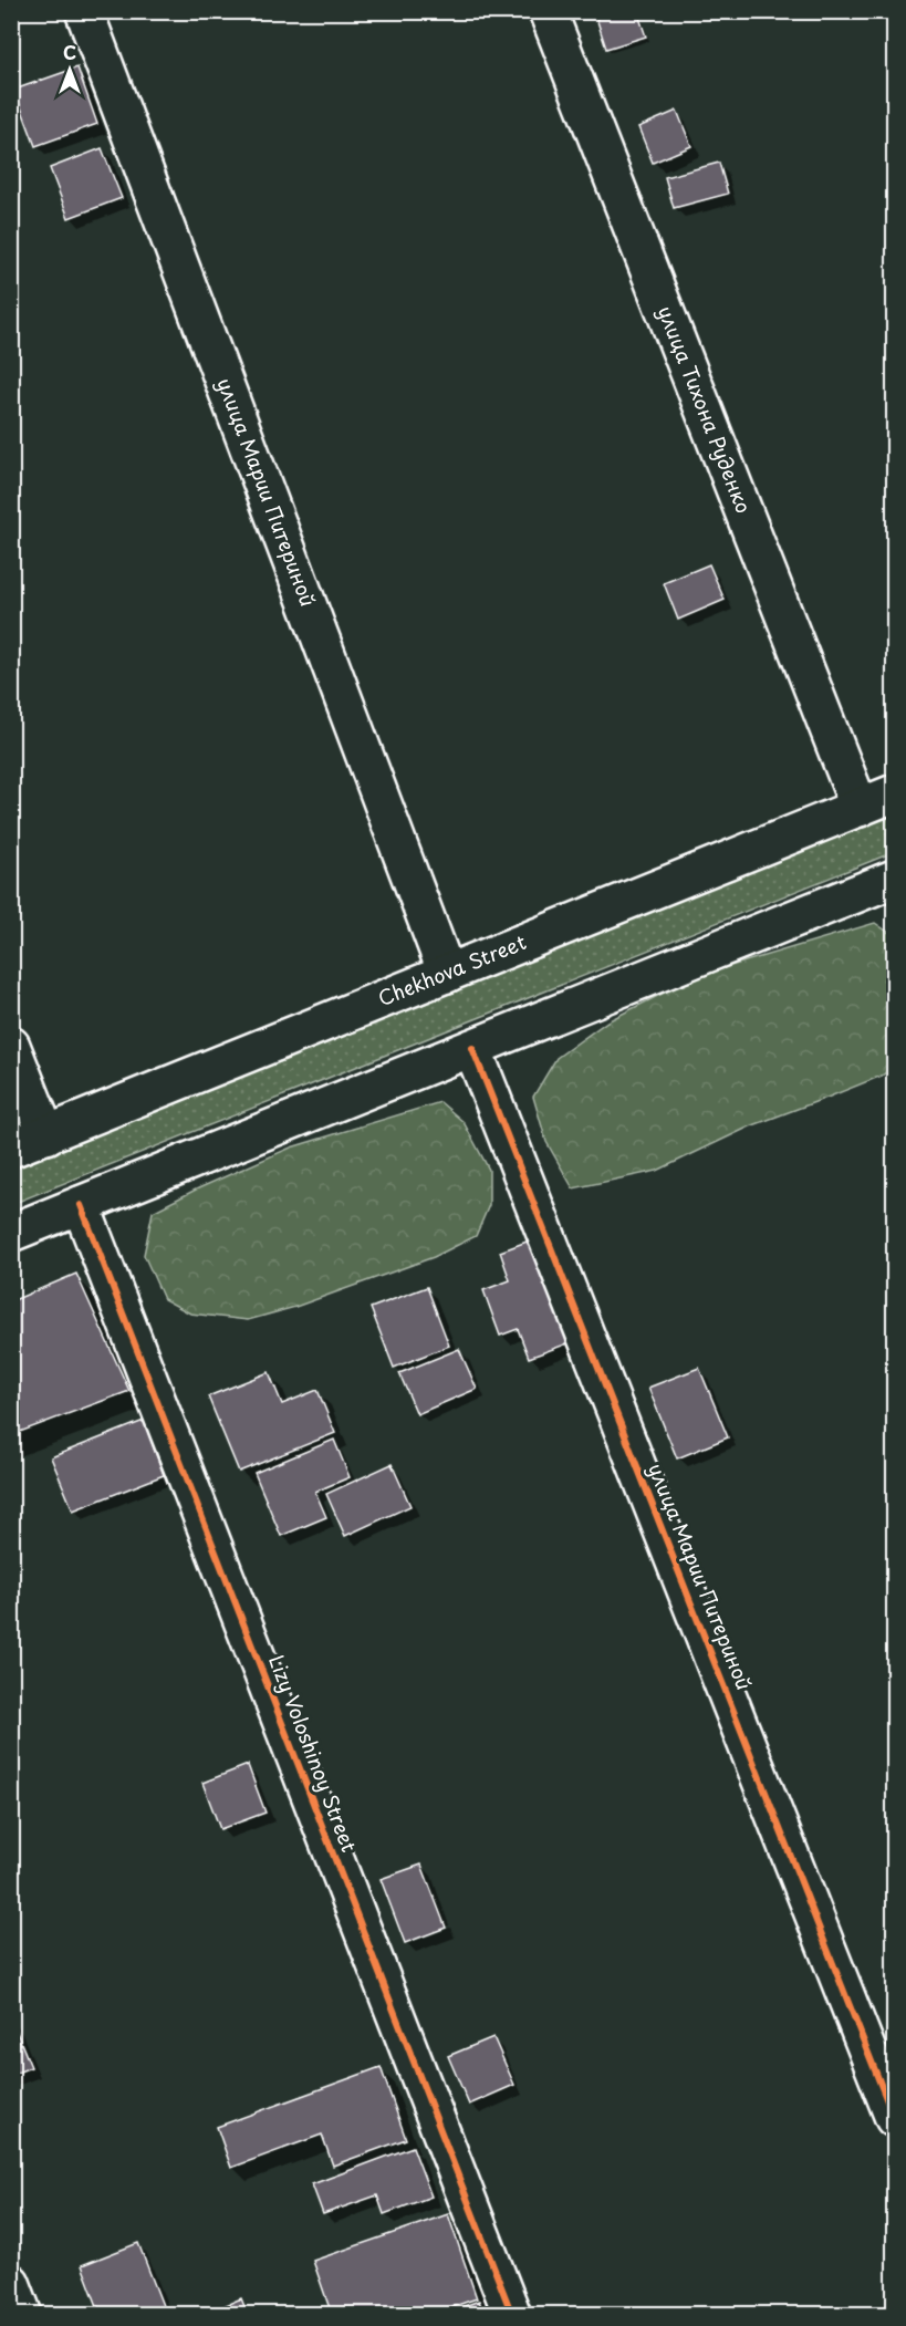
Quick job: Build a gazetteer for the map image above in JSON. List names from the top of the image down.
{
  "streets": {
    "street": [
      "улица Тихона Руденко",
      "улица Марии Питериной",
      "Chekhova Street",
      "Lizy Voloshinoy Street"
    ]
  },
  "crossings": [
    ["улица Тихона Руденко", "Chekhova Street"],
    ["улица Марии Питериной", "Chekhova Street"]
  ],
  "north": "top"
}
